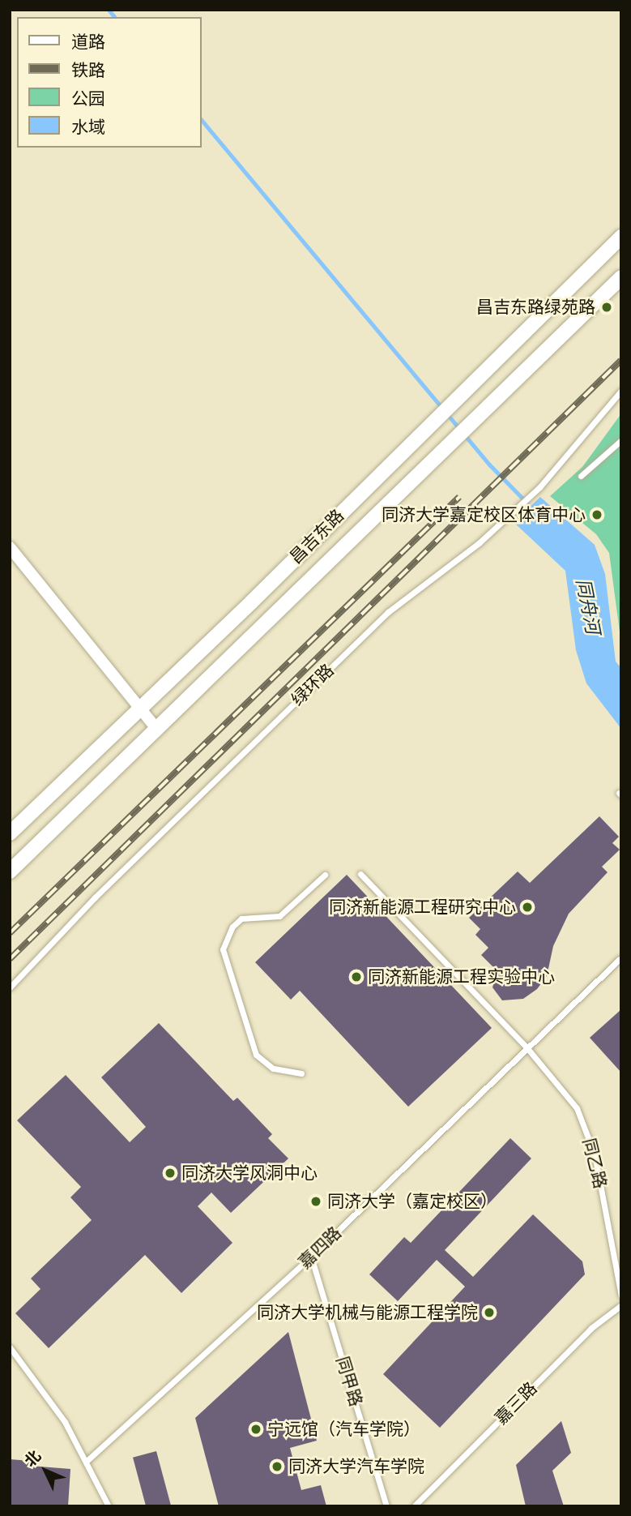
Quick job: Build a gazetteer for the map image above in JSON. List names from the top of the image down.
{
  "streets": {
    "street": ["昌吉东路"],
    "lane": [
      "绿环路",
      "同乙路",
      "嘉四路",
      "同甲路",
      "嘉三路"
    ]
  },
  "crossings": [
    ["同乙路", "嘉四路"],
    ["嘉四路", "同甲路"]
  ],
  "water": ["同舟河"],
  "places": [
    "昌吉东路绿苑路",
    "同济大学嘉定校区体育中心",
    "同济新能源工程研究中心",
    "同济新能源工程实验中心",
    "同济大学风洞中心",
    "同济大学（嘉定校区）",
    "同济大学机械与能源工程学院",
    "宁远馆（汽车学院）",
    "同济大学汽车学院"
  ],
  "legend": [
    "道路",
    "铁路",
    "公园",
    "水域"
  ],
  "north": "top left"
}
